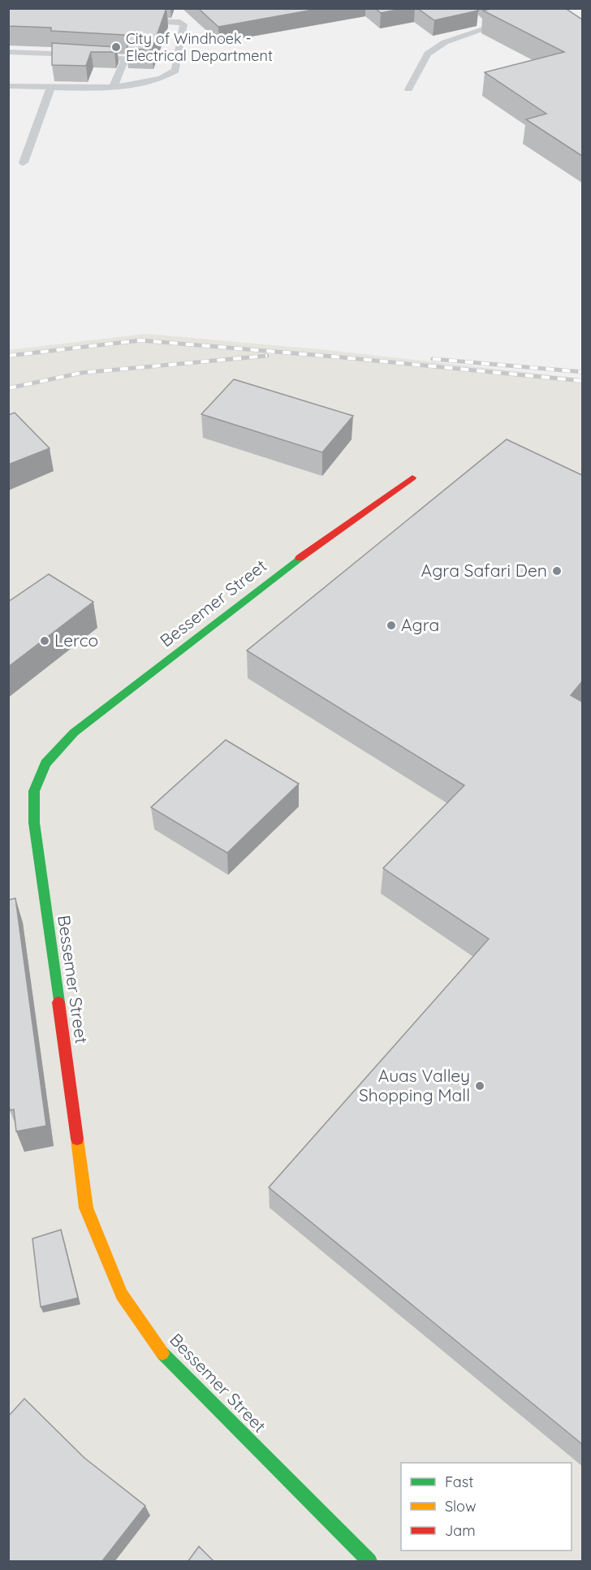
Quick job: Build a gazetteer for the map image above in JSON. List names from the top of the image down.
{
  "streets": {
    "street": ["Bessemer Street"]
  },
  "places": [
    "City of Windhoek - Electrical Department",
    "Agra Safari Den",
    "Agra",
    "Lerco",
    "Auas Valley Shopping Mall"
  ],
  "legend": ["Fast", "Slow", "Jam"]
}
